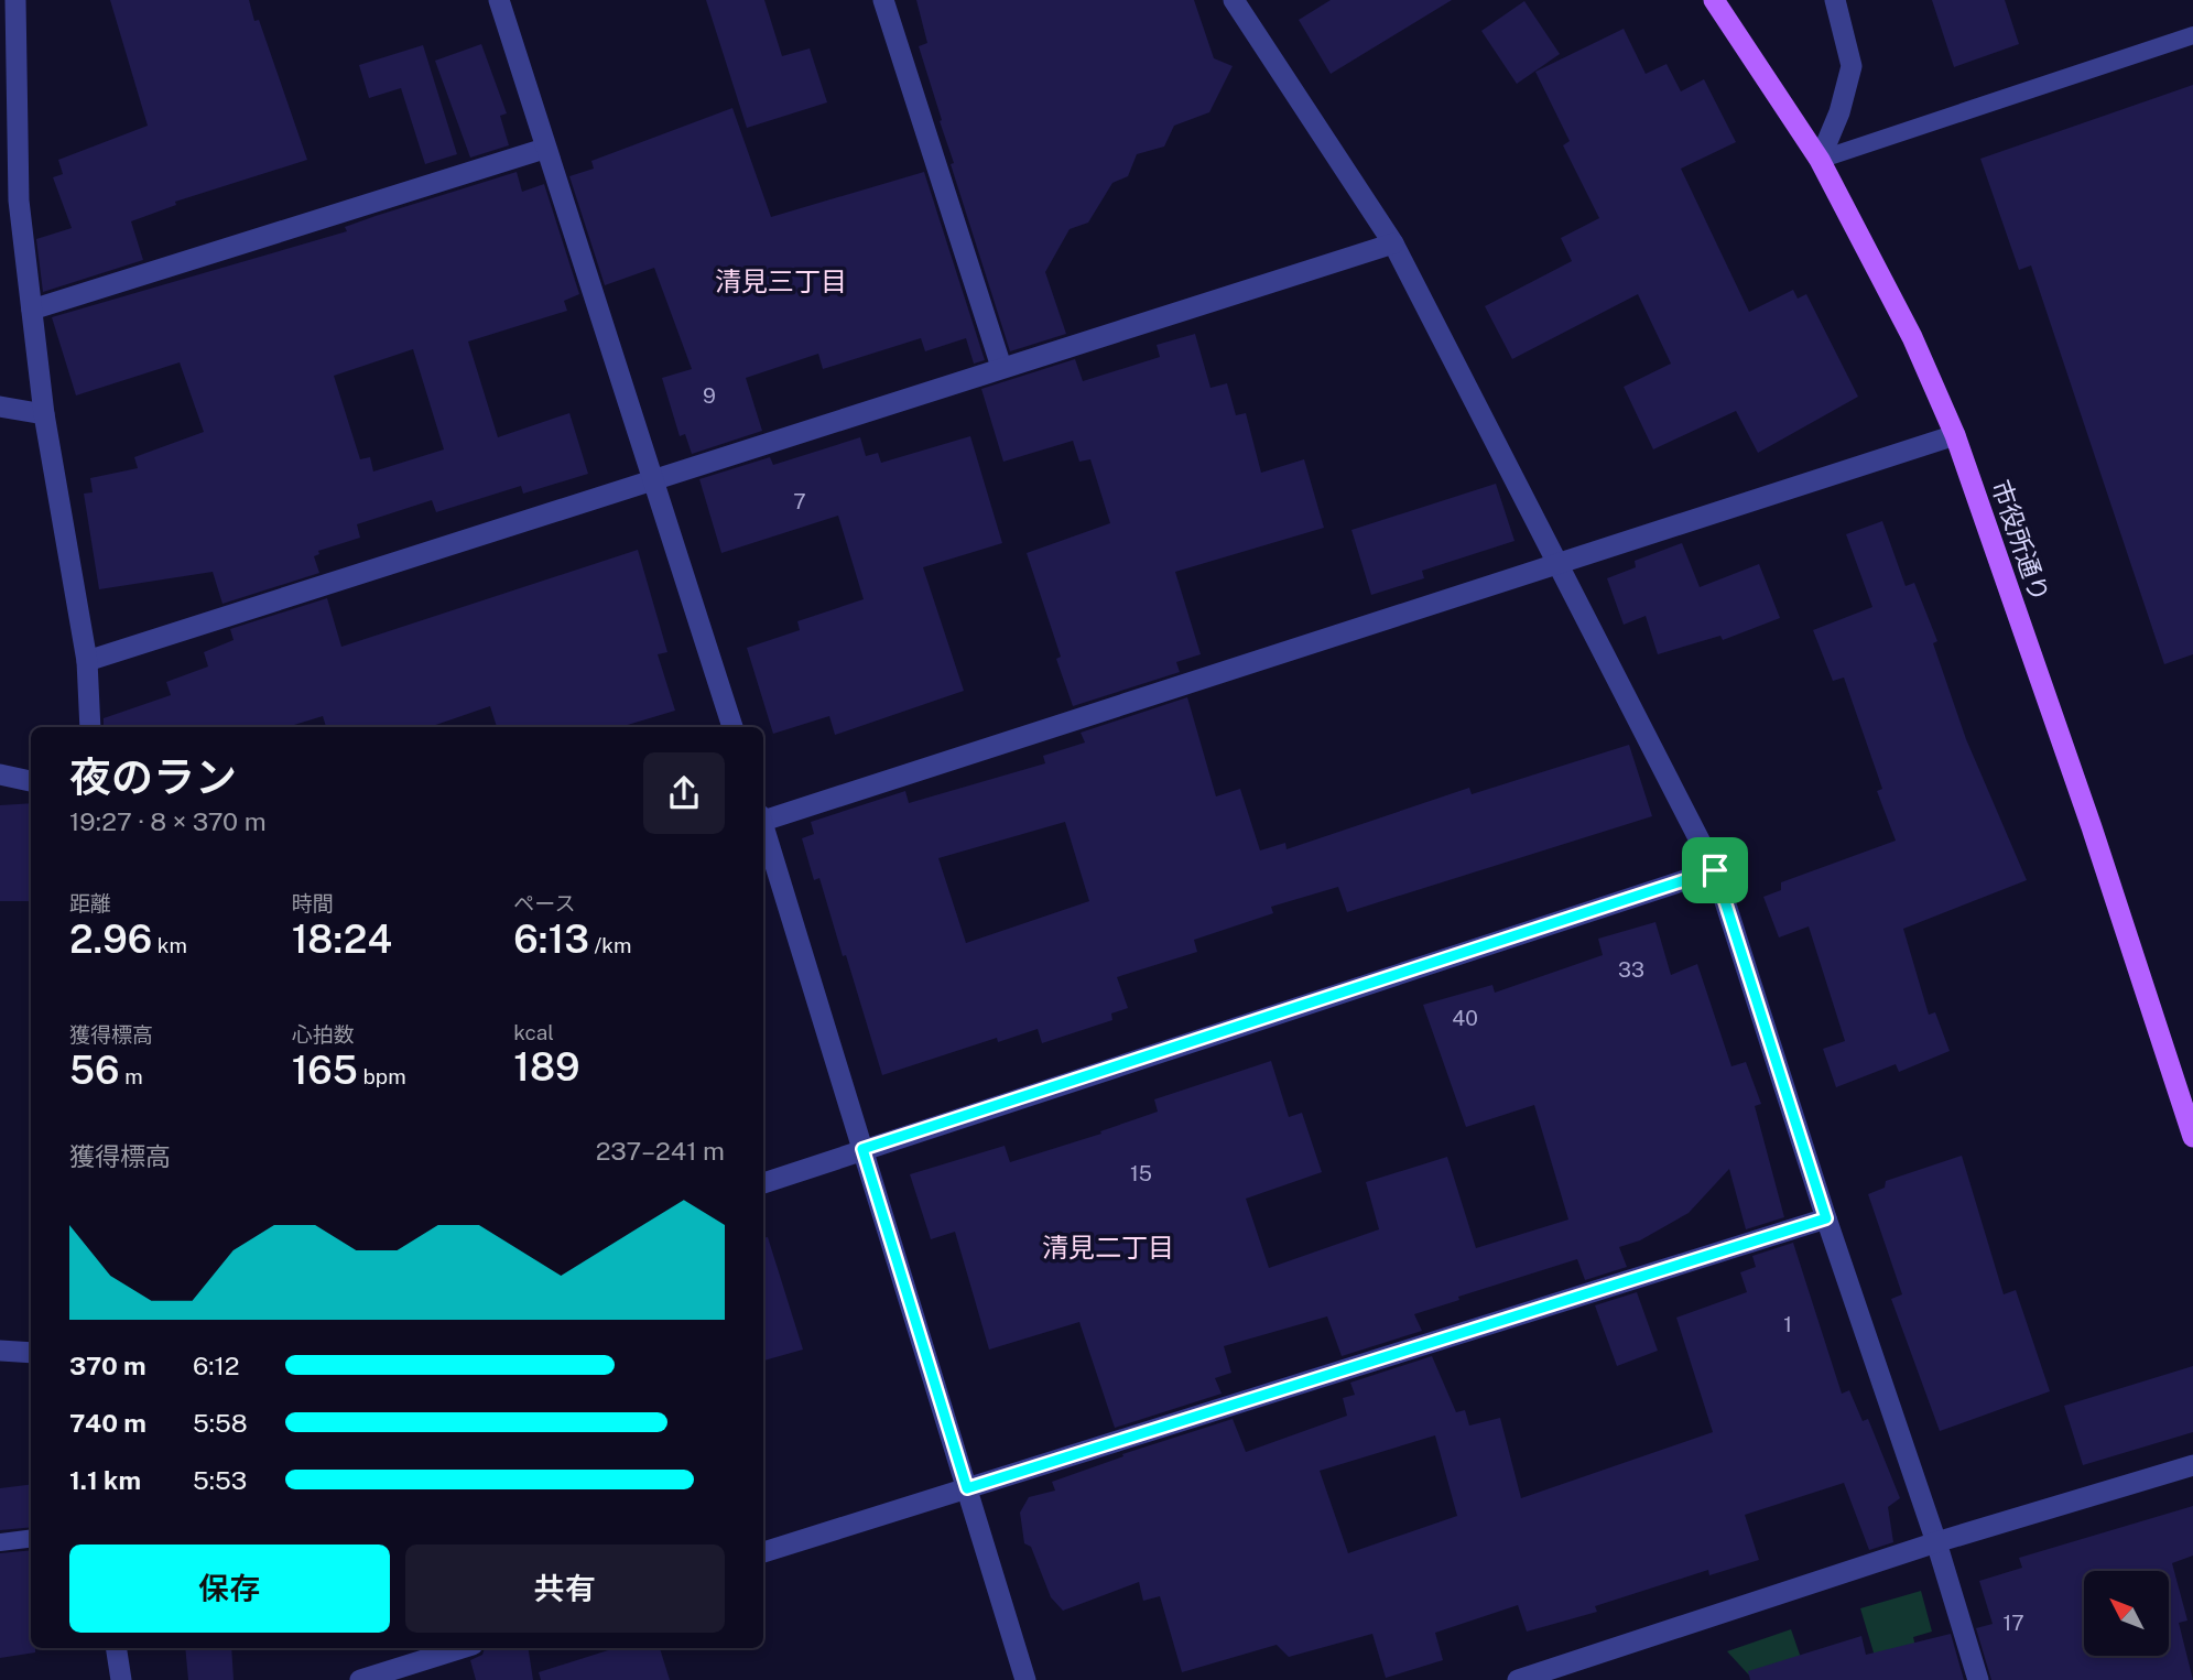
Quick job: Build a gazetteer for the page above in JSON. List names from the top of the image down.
{
  "streets": {
    "main road": ["市役所通り"]
  },
  "districts": ["清見三丁目", "清見二丁目"],
  "house_numbers": [
    "9",
    "7",
    "33",
    "40",
    "15",
    "1",
    "17"
  ],
  "north": "top left",
  "page": {
    "heading": ["夜のラン", "19:27 · 8 × 370 m"],
    "stats": [
      ["距離", "2.96 km"],
      ["時間", "18:24"],
      ["ペース", "6:13 /km"],
      ["獲得標高", "56 m"],
      ["心拍数", "165 bpm"],
      ["kcal", "189"]
    ],
    "chart": ["獲得標高", "237–241 m"],
    "list": [
      {
        "name": "370 m",
        "note": "6:12"
      },
      {
        "name": "740 m",
        "note": "5:58"
      },
      {
        "name": "1.1 km",
        "note": "5:53"
      }
    ],
    "buttons": ["保存", "共有"]
  }
}
